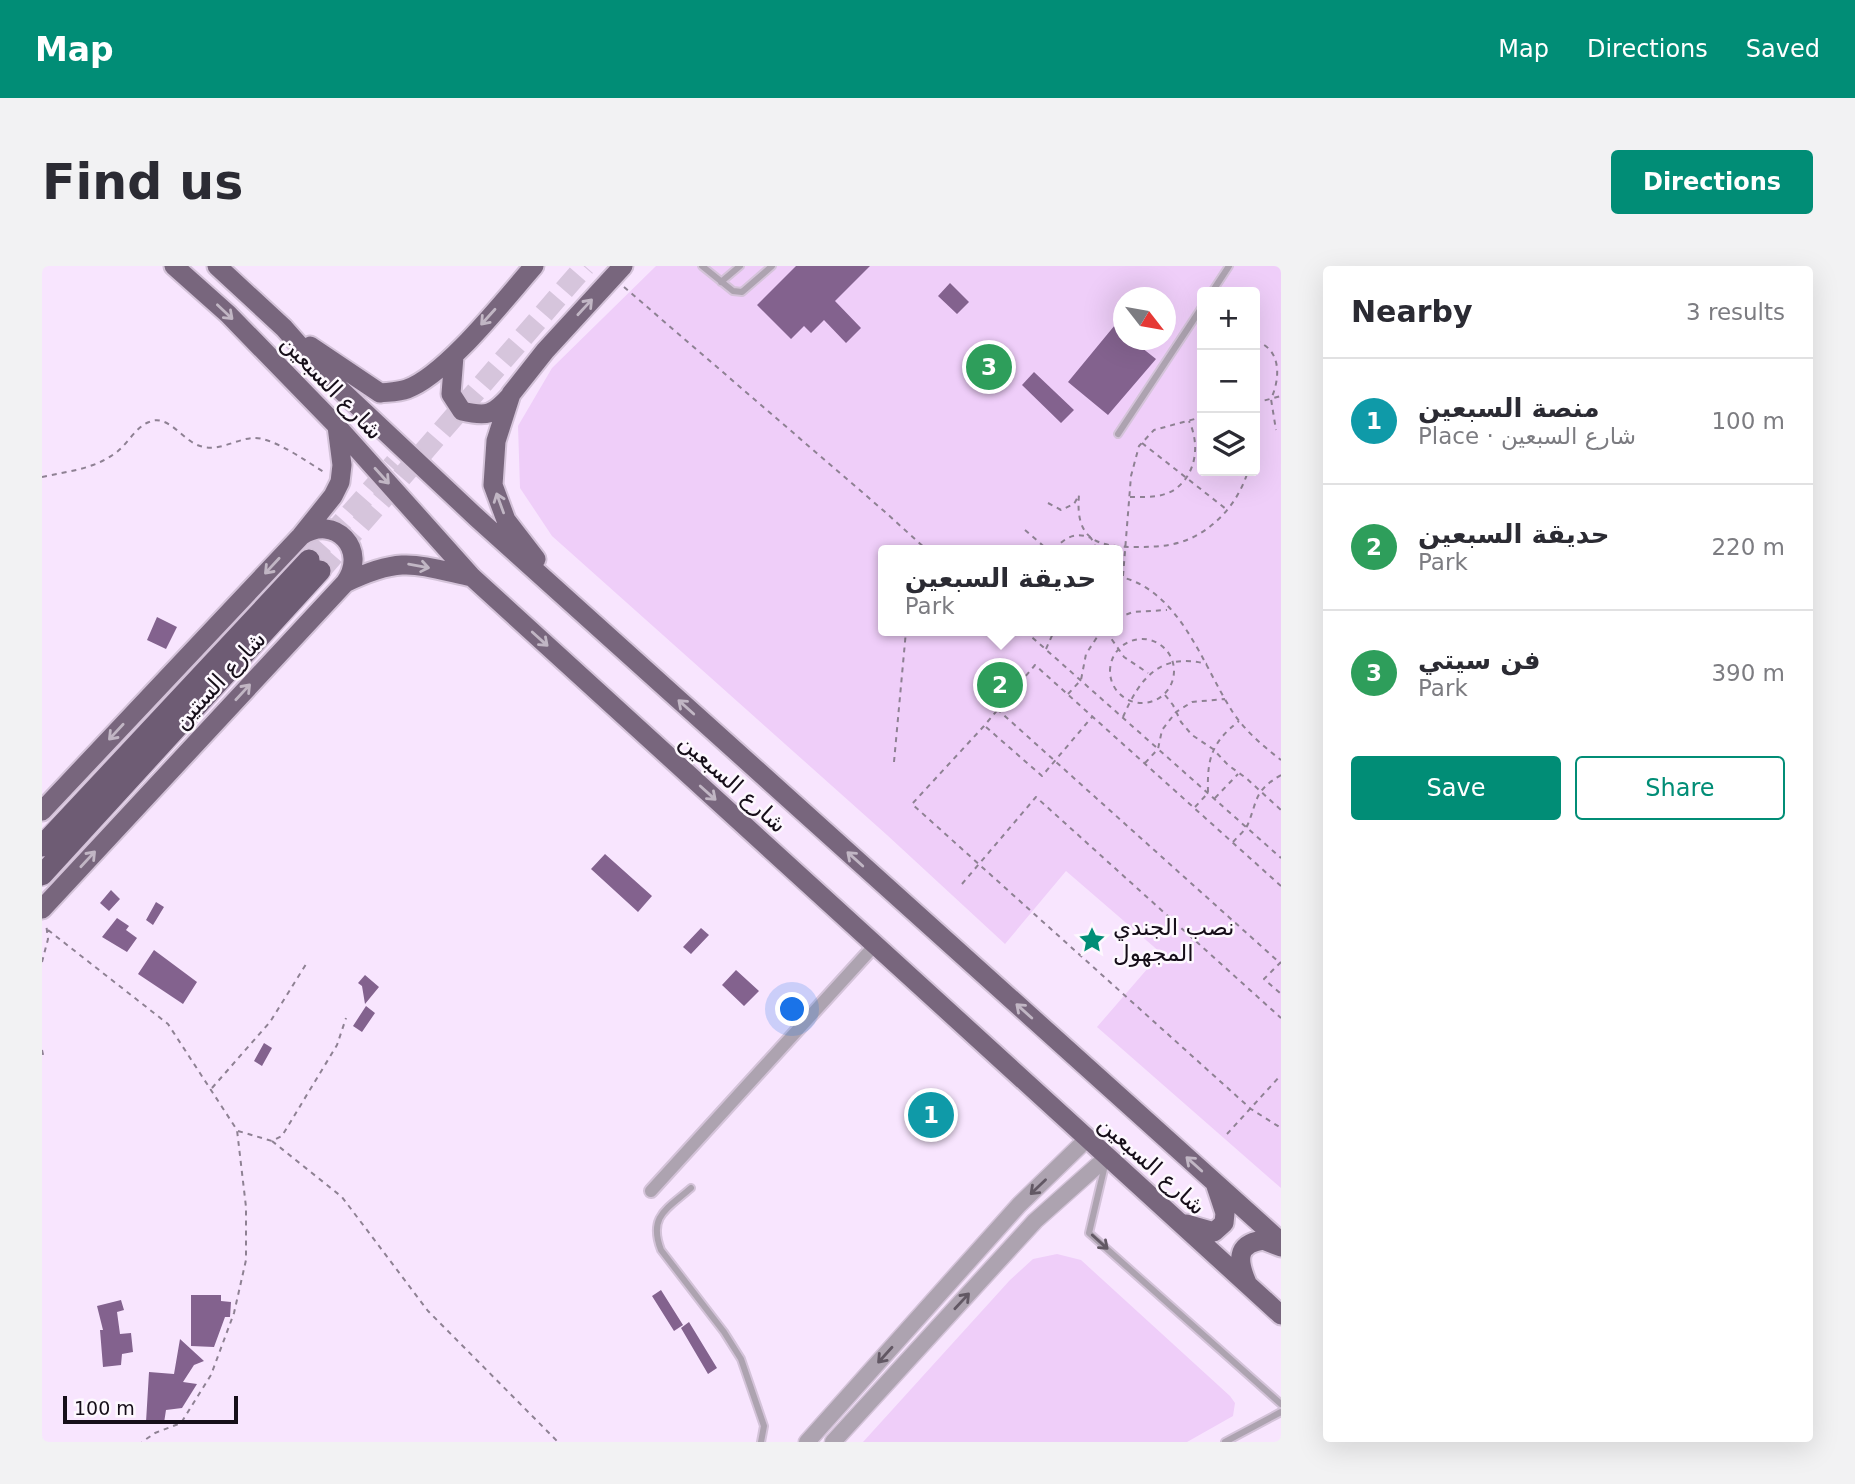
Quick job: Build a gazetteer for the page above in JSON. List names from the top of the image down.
{
  "streets": {
    "highway": ["شارع الستين"],
    "main road": ["شارع السبعين"]
  },
  "crossings": [
    ["شارع السبعين", "شارع الستين"]
  ],
  "places": {
    "place": ["نصب الجندي المجهول"]
  },
  "scale_bar": "100 m",
  "north": "bottom right",
  "page": {
    "header": "Map",
    "nav": ["Map", "Directions", "Saved"],
    "buttons": [
      "Directions",
      ["Save", "Share"]
    ],
    "title": "Find us",
    "heading": ["Nearby", "3 results"],
    "map_buttons": ["+", "−"],
    "pins": ["3", "2", "1"],
    "list": [
      {
        "mark": "1",
        "name": "منصة السبعين",
        "note": "Place · شارع السبعين",
        "value": "100 m"
      },
      {
        "mark": "2",
        "name": "حديقة السبعين",
        "note": "Park",
        "value": "220 m"
      },
      {
        "mark": "3",
        "name": "فن سيتي",
        "note": "Park",
        "value": "390 m"
      }
    ],
    "popup": ["حديقة السبعين", "Park"],
    "scale": "100 m"
  }
}
